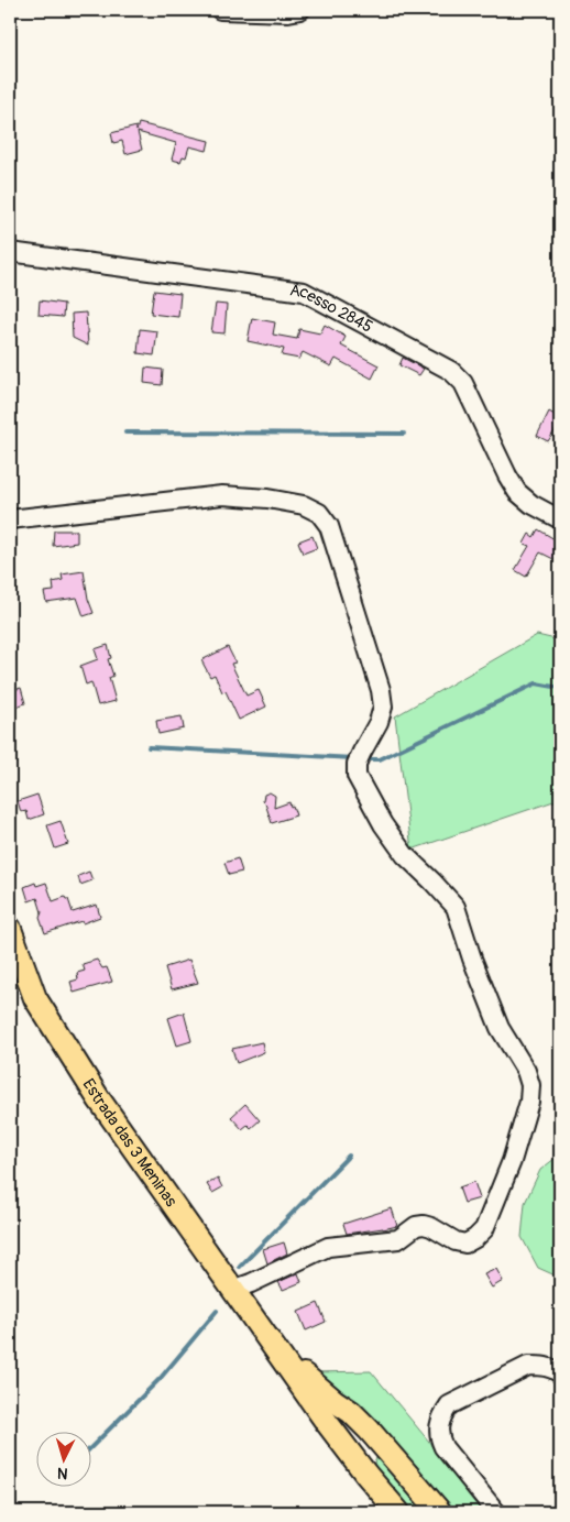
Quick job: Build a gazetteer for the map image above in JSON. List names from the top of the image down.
{
  "streets": {
    "main road": ["Estrada das 3 Meninas"],
    "street": ["Acesso 2845"]
  },
  "north": "bottom"
}
